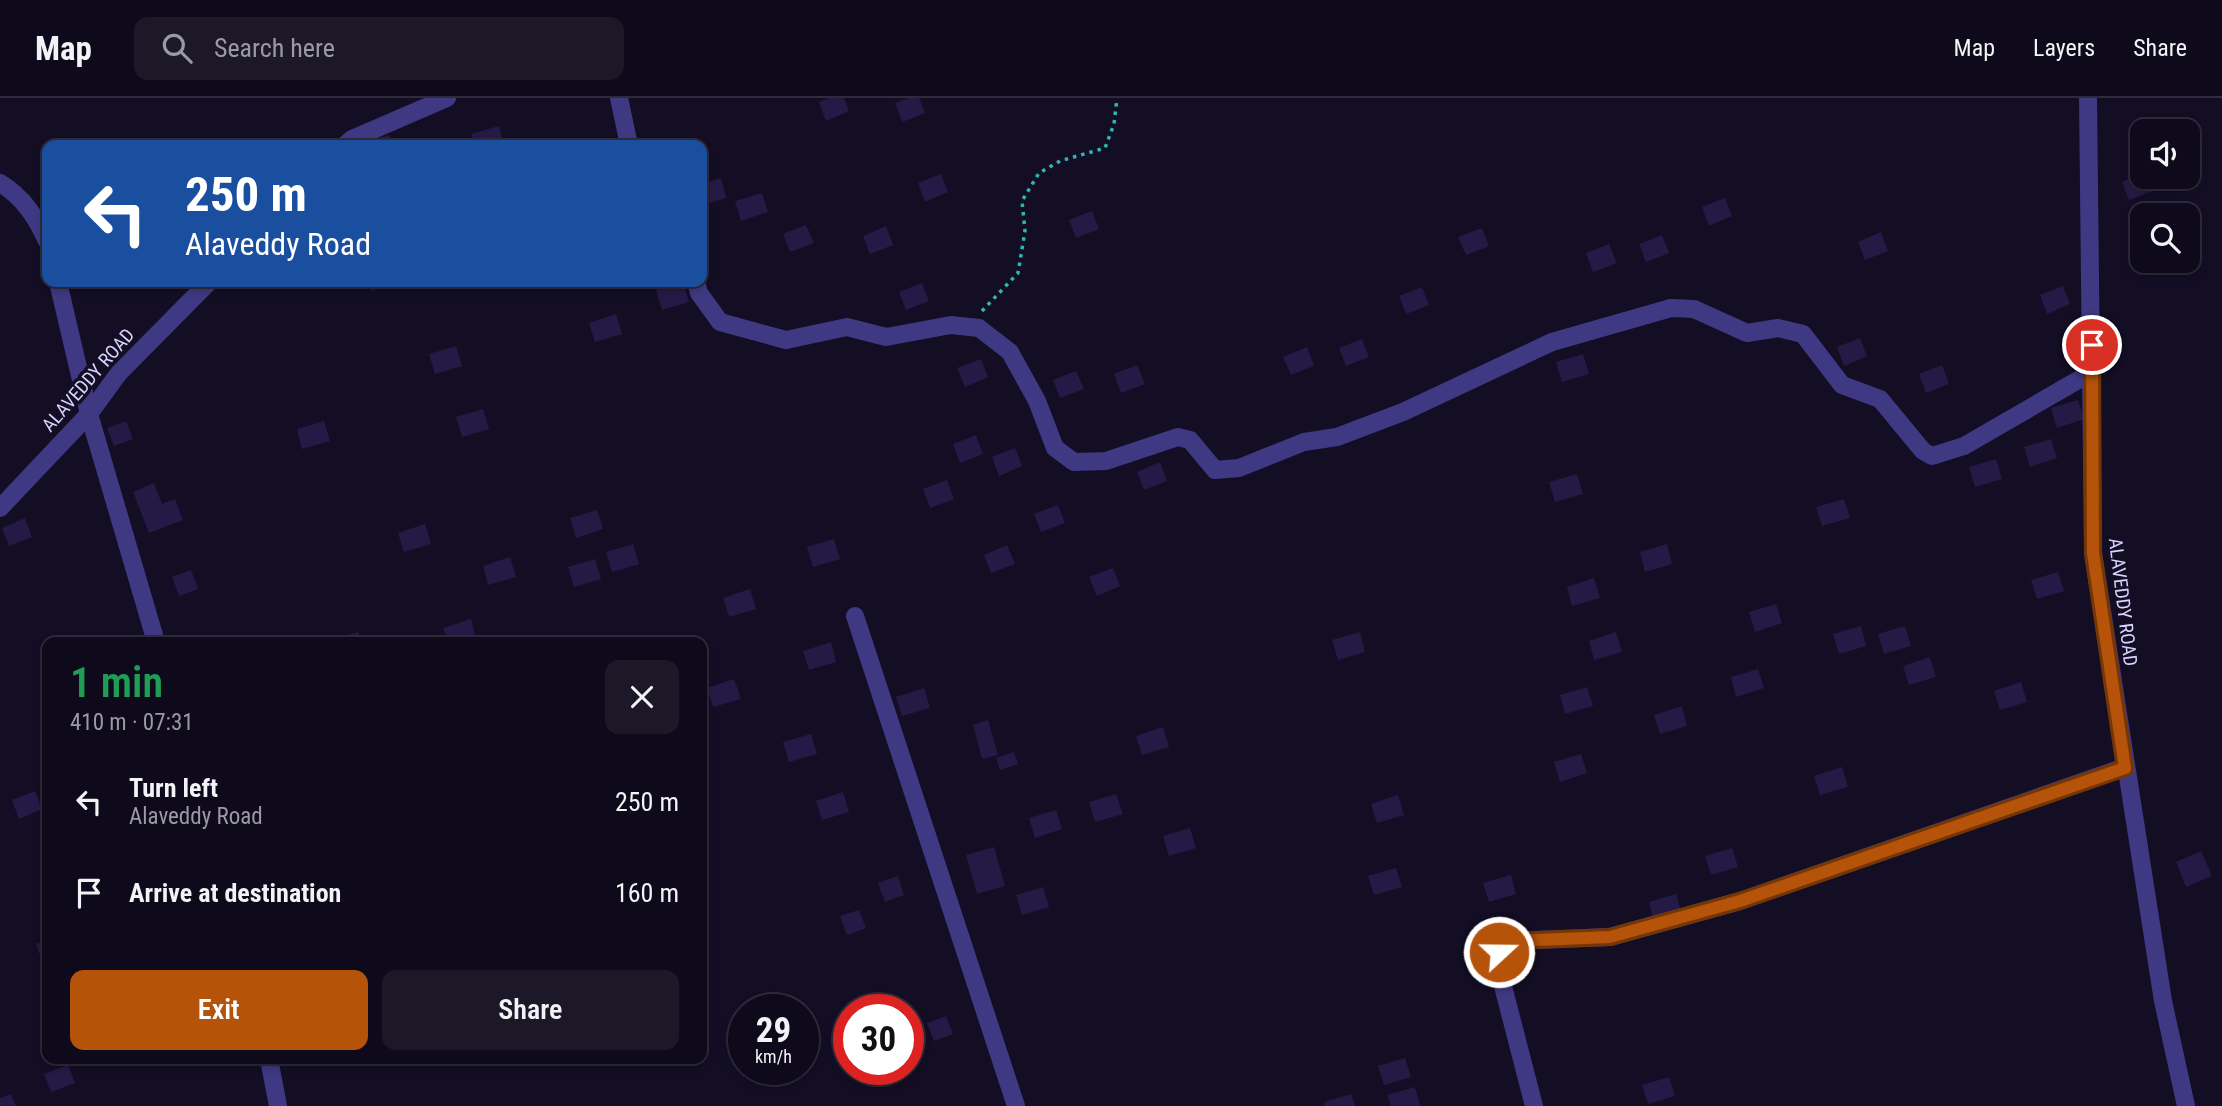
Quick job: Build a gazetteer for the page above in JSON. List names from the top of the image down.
{
  "streets": {
    "street": ["ALAVEDDY ROAD"]
  },
  "page": {
    "header": "Map",
    "search": "Search here",
    "nav": ["Map", "Layers", "Share"],
    "turn": ["250 m", "Alaveddy Road"],
    "heading": ["1 min", "410 m · 07:31"],
    "list": [
      {
        "name": "Turn left",
        "note": "Alaveddy Road",
        "value": "250 m"
      },
      {
        "name": "Arrive at destination",
        "value": "160 m"
      }
    ],
    "buttons": ["Exit", "Share"],
    "speed": "29 km/h",
    "limit": "30"
  }
}
